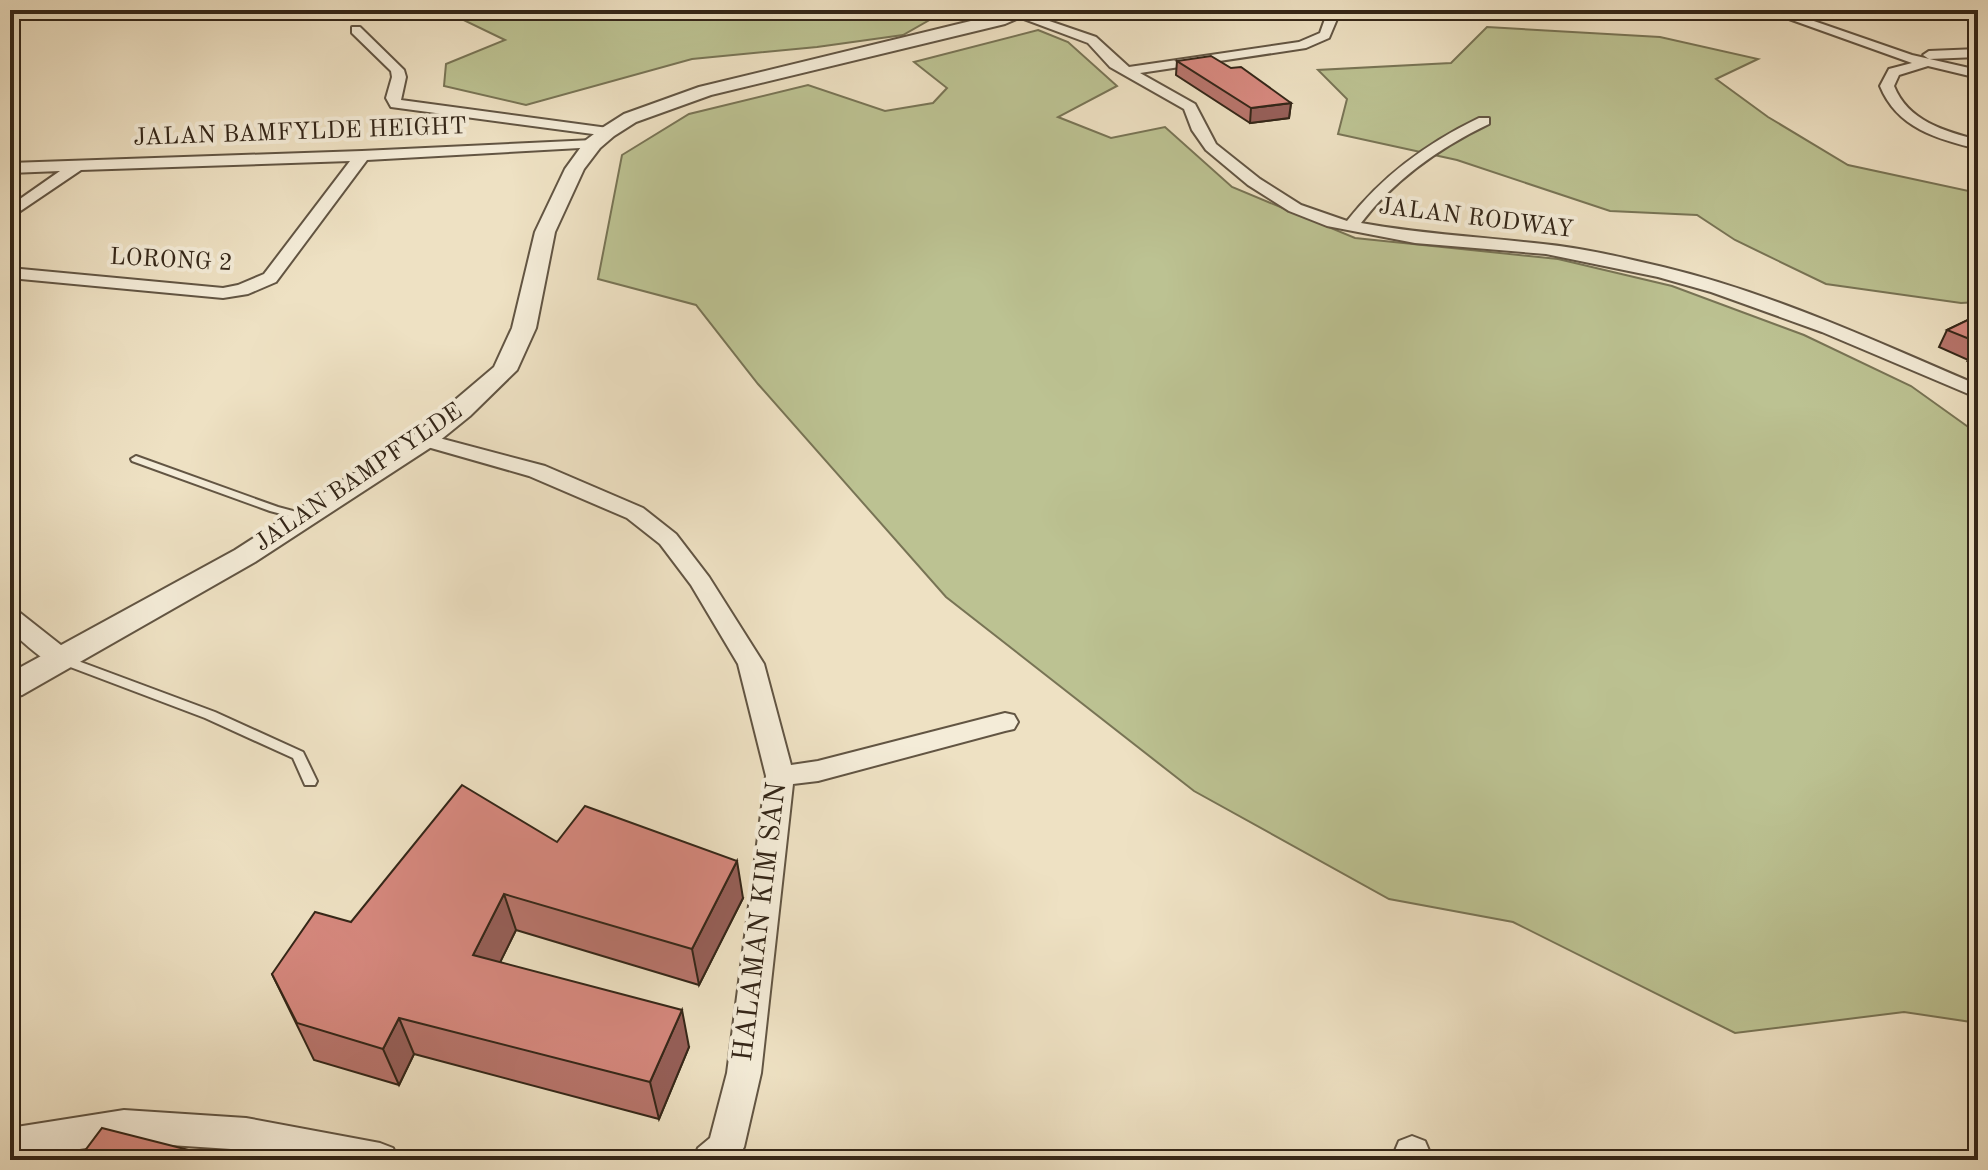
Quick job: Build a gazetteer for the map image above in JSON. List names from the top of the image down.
{
  "streets": {
    "street": [
      "JALAN BAMFYLDE HEIGHT",
      "JALAN RODWAY",
      "LORONG 2",
      "JALAN BAMPFYLDE",
      "HALAMAN KIM SAN"
    ]
  },
  "crossings": [
    ["JALAN BAMFYLDE HEIGHT", "LORONG 2"],
    ["JALAN BAMFYLDE HEIGHT", "JALAN BAMPFYLDE"],
    ["JALAN RODWAY", "JALAN BAMPFYLDE"],
    ["JALAN BAMPFYLDE", "HALAMAN KIM SAN"]
  ]
}
